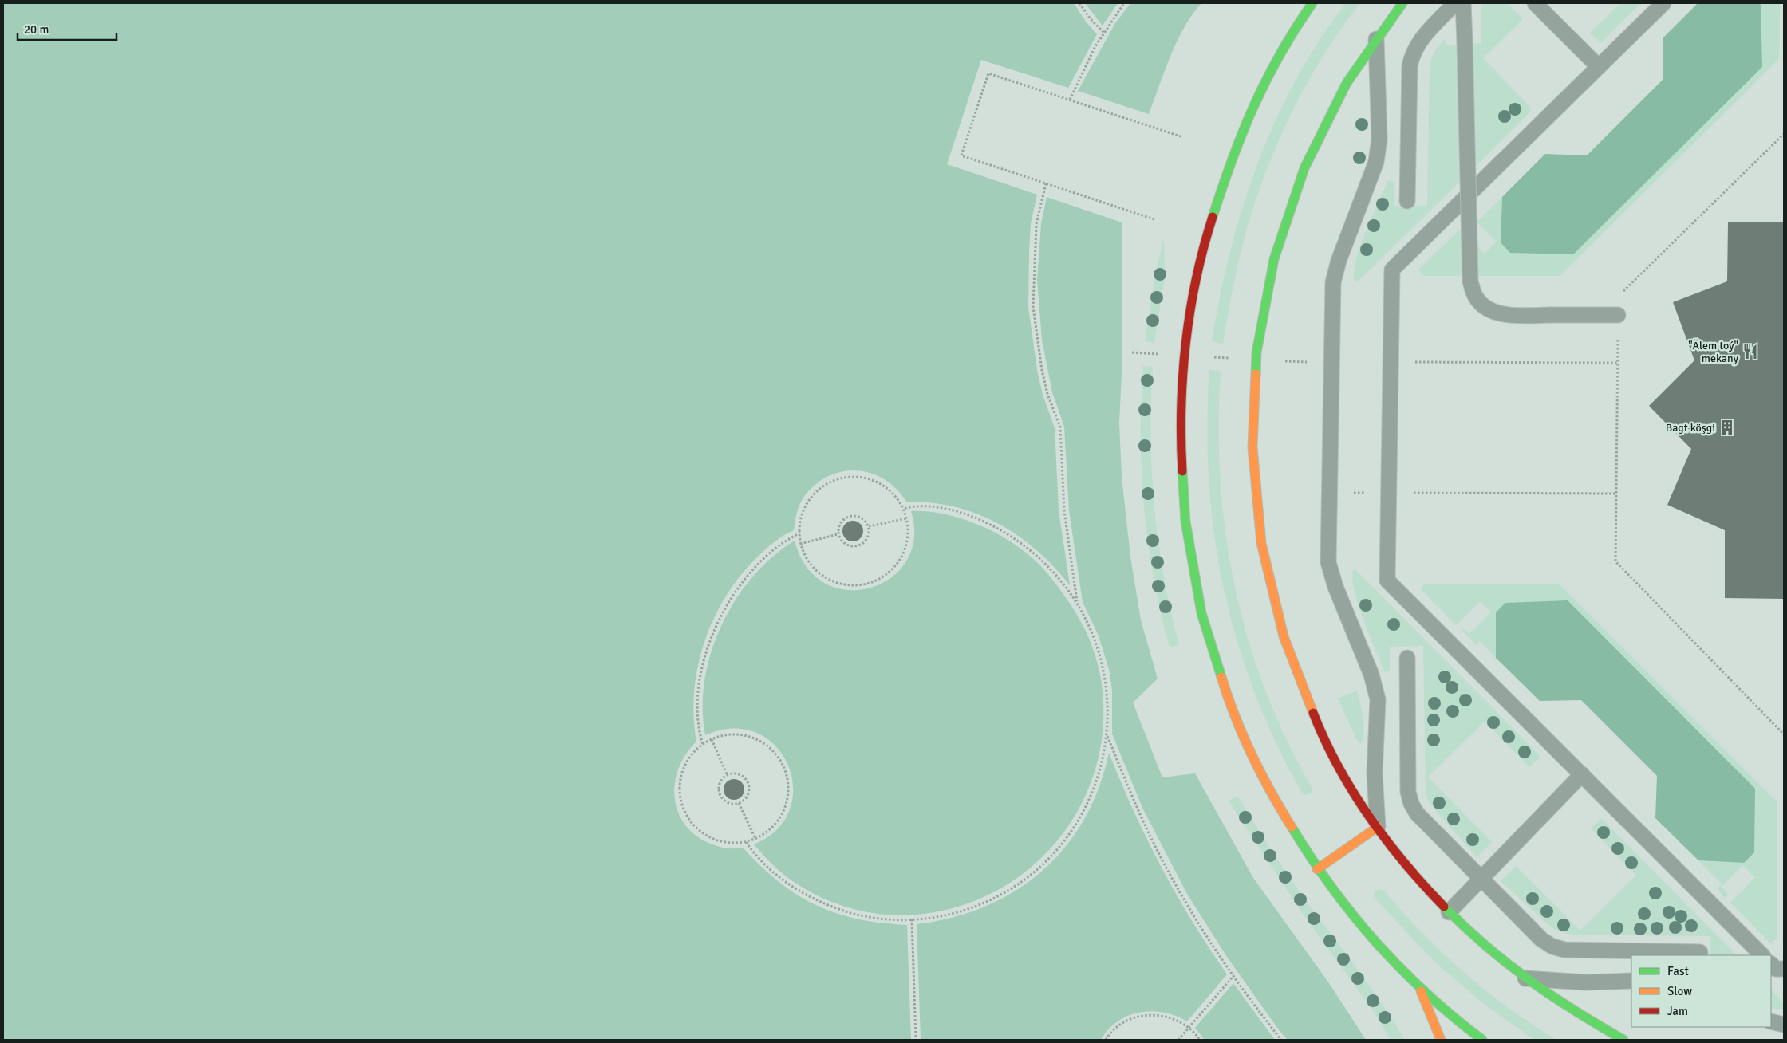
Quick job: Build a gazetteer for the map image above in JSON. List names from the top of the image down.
{
  "places": {
    "restaurant": ["\"Älem toý\" mekany"],
    "building": ["Bagt köşgi"]
  },
  "legend": ["Fast", "Slow", "Jam"],
  "scale_bar": "20 m"
}
